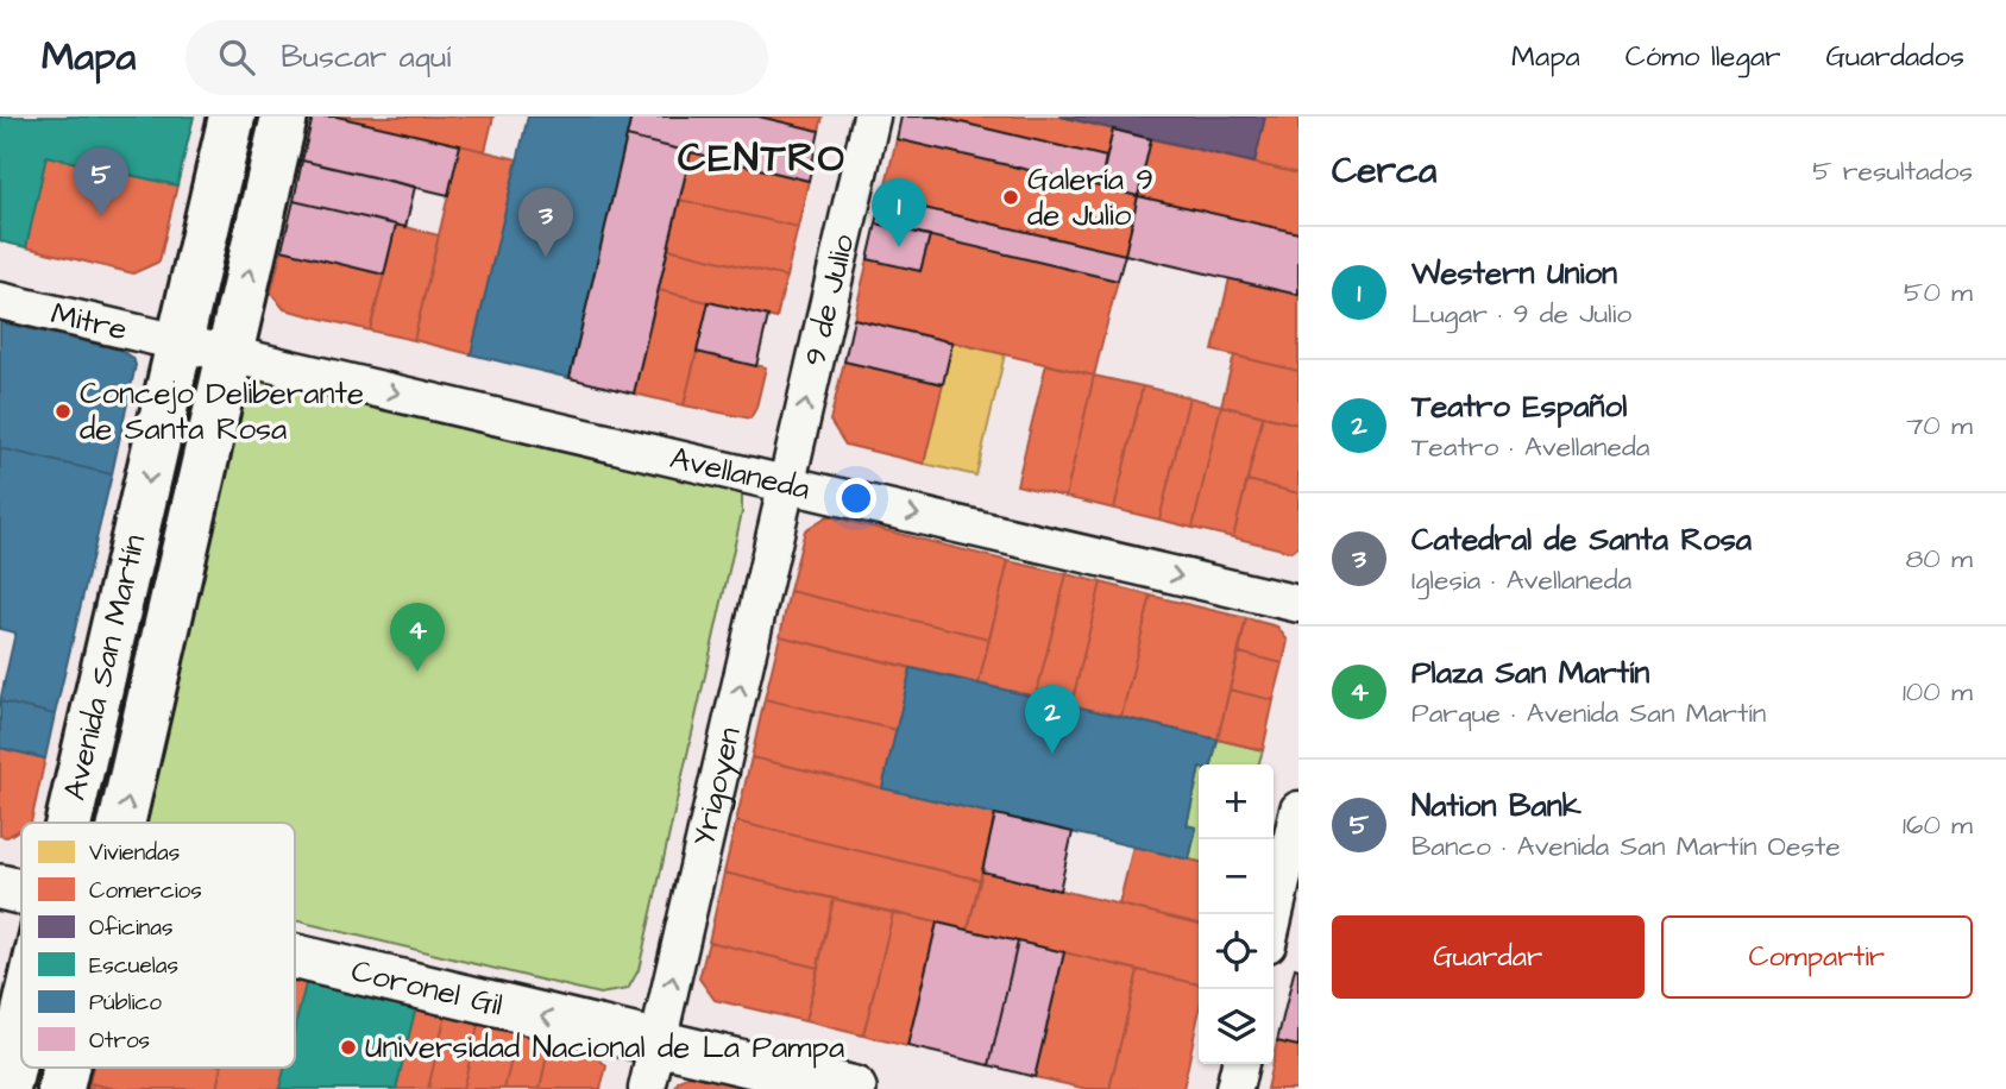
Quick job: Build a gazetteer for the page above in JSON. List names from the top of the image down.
{
  "streets": {
    "main road": ["Avenida San Martín"],
    "street": [
      "9 de Julio",
      "Mitre",
      "Avellaneda",
      "Yrigoyen",
      "Coronel Gil"
    ]
  },
  "crossings": [
    ["9 de Julio", "Avellaneda"],
    ["9 de Julio", "Yrigoyen"],
    ["Mitre", "Avellaneda"],
    ["Mitre", "Avenida San Martín"],
    ["Avellaneda", "Avenida San Martín"],
    ["Avellaneda", "Yrigoyen"],
    ["Yrigoyen", "Coronel Gil"]
  ],
  "one_way": [
    "9 de Julio",
    "Avellaneda",
    "Yrigoyen",
    "Coronel Gil"
  ],
  "districts": ["CENTRO"],
  "places": ["Galería 9 de Julio", "Concejo Deliberante de Santa Rosa", "Universidad Nacional de La Pampa"],
  "legend": [
    "Viviendas",
    "Comercios",
    "Oficinas",
    "Escuelas",
    "Público",
    "Otros"
  ],
  "page": {
    "header": "Mapa",
    "search": "Buscar aquí",
    "nav": ["Mapa", "Cómo llegar", "Guardados"],
    "heading": ["Cerca", "5 resultados"],
    "pins": [
      "5",
      "1",
      "3",
      "4",
      "2"
    ],
    "list": [
      {
        "mark": "1",
        "name": "Western Union",
        "note": "Lugar · 9 de Julio",
        "value": "50 m"
      },
      {
        "mark": "2",
        "name": "Teatro Español",
        "note": "Teatro · Avellaneda",
        "value": "70 m"
      },
      {
        "mark": "3",
        "name": "Catedral de Santa Rosa",
        "note": "Iglesia · Avellaneda",
        "value": "80 m"
      },
      {
        "mark": "4",
        "name": "Plaza San Martín",
        "note": "Parque · Avenida San Martín",
        "value": "100 m"
      },
      {
        "mark": "5",
        "name": "Nation Bank",
        "note": "Banco · Avenida San Martín Oeste",
        "value": "160 m"
      }
    ],
    "map_buttons": ["+", "−"],
    "buttons": ["Guardar", "Compartir"]
  }
}
